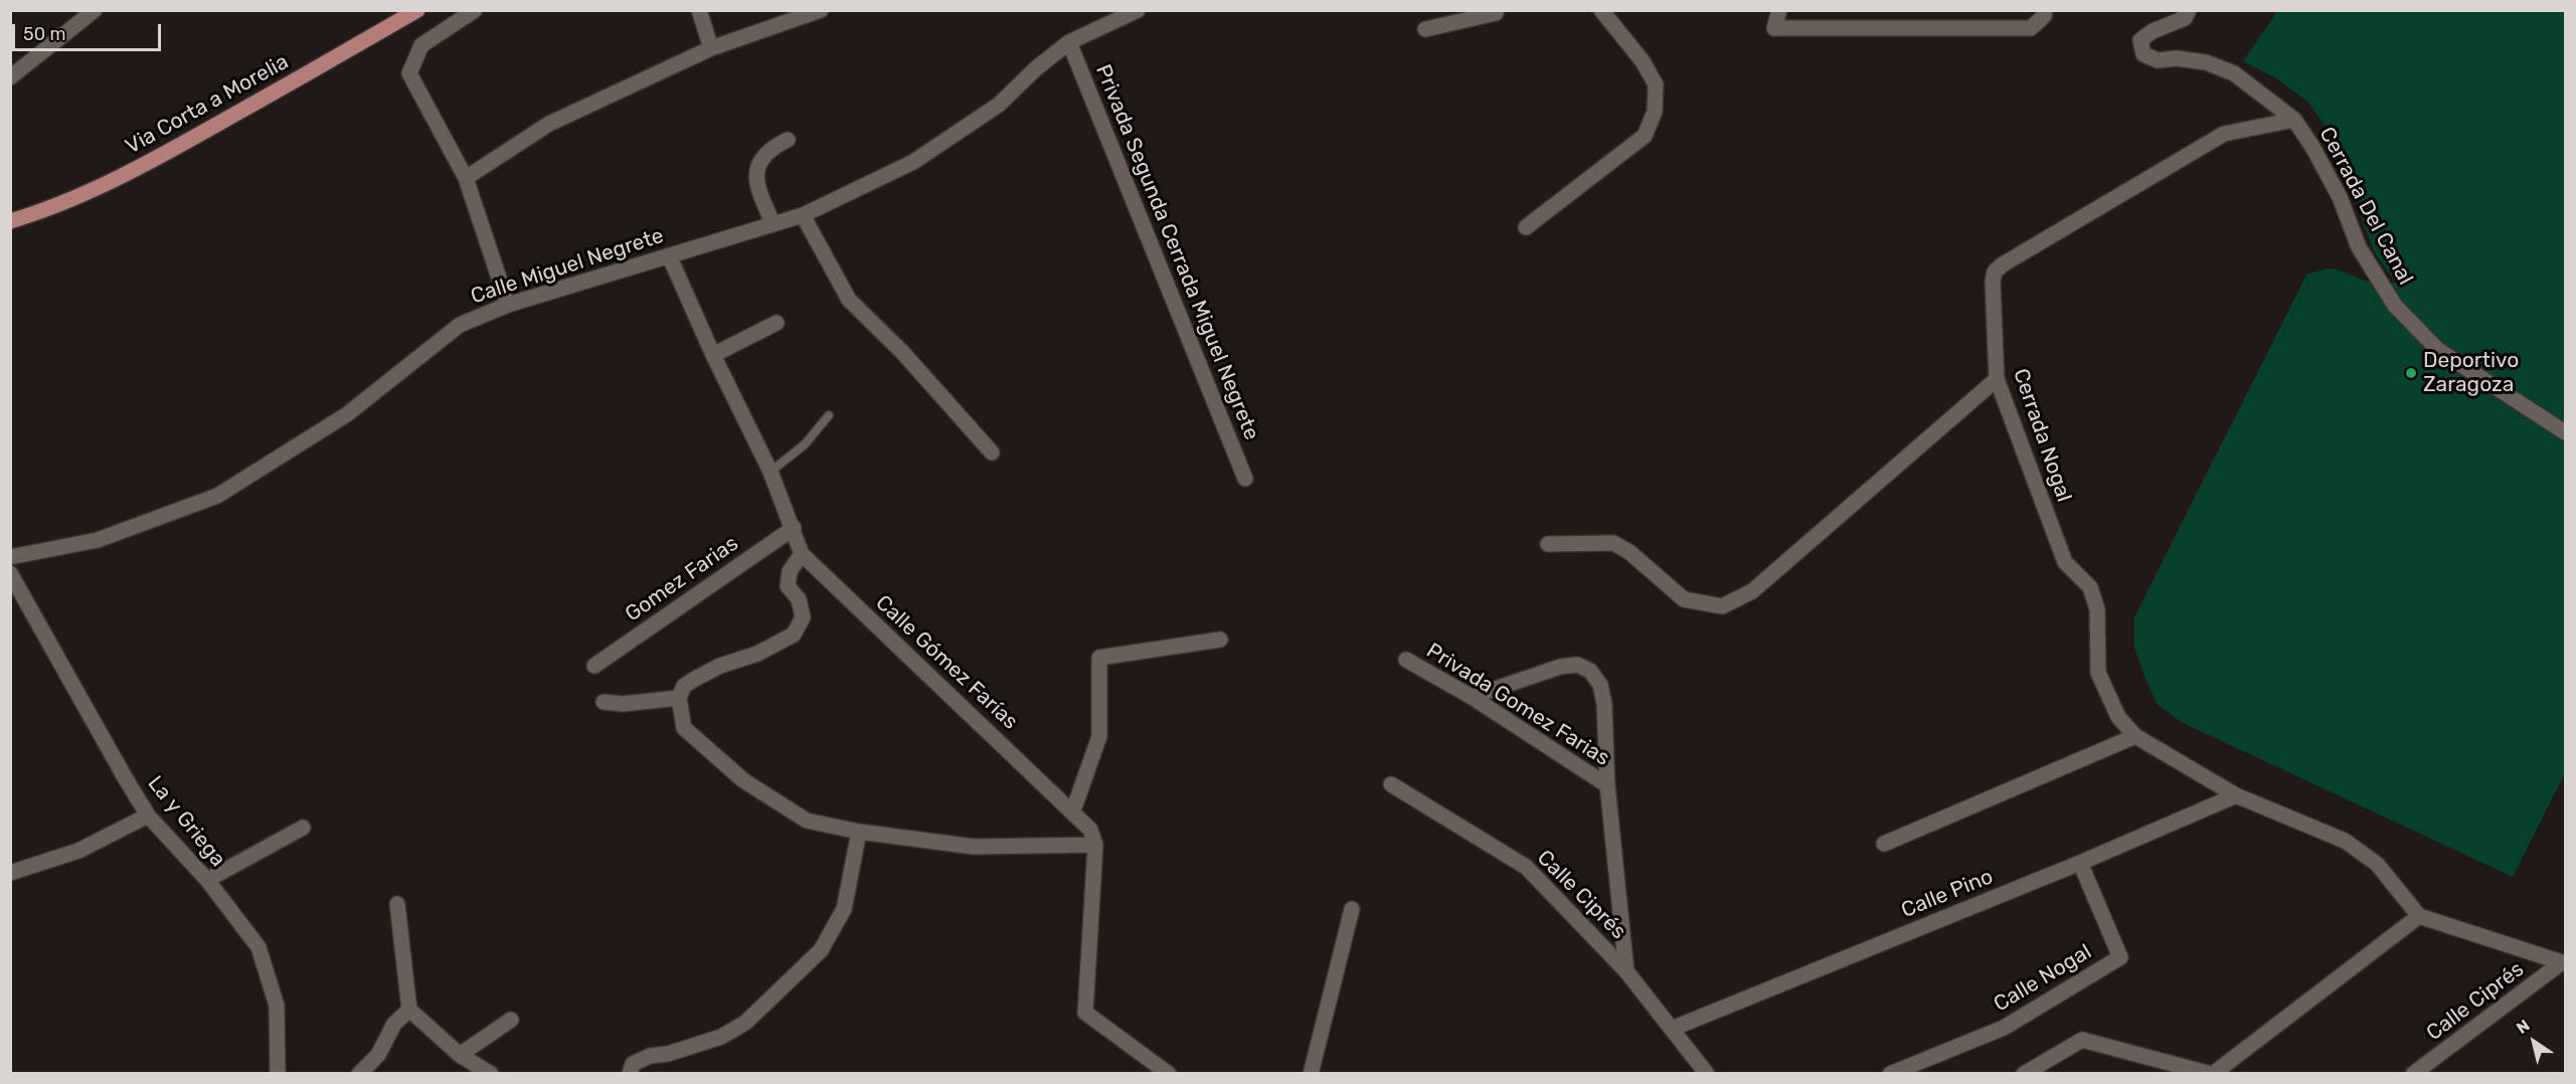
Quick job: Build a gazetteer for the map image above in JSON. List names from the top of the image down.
{
  "streets": {
    "main road": ["Via Corta a Morelia"],
    "street": [
      "Cerrada Del Canal",
      "Privada Segunda Cerrada Miguel Negrete",
      "Calle Miguel Negrete",
      "Cerrada Nogal",
      "Gomez Farias",
      "Calle Gómez Farías",
      "Privada Gomez Farias",
      "La y Griega",
      "Calle Pino",
      "Calle Ciprés",
      "Calle Nogal"
    ]
  },
  "crossings": [
    ["Cerrada Del Canal", "Cerrada Nogal"],
    ["Privada Segunda Cerrada Miguel Negrete", "Calle Miguel Negrete"],
    ["Calle Miguel Negrete", "Calle Gómez Farías"],
    ["Cerrada Nogal", "Calle Pino"],
    ["Gomez Farias", "Calle Gómez Farías"],
    ["Calle Pino", "Calle Ciprés"],
    ["Calle Pino", "Calle Nogal"]
  ],
  "places": ["Deportivo Zaragoza"],
  "scale_bar": "50 m",
  "north": "top left"
}
